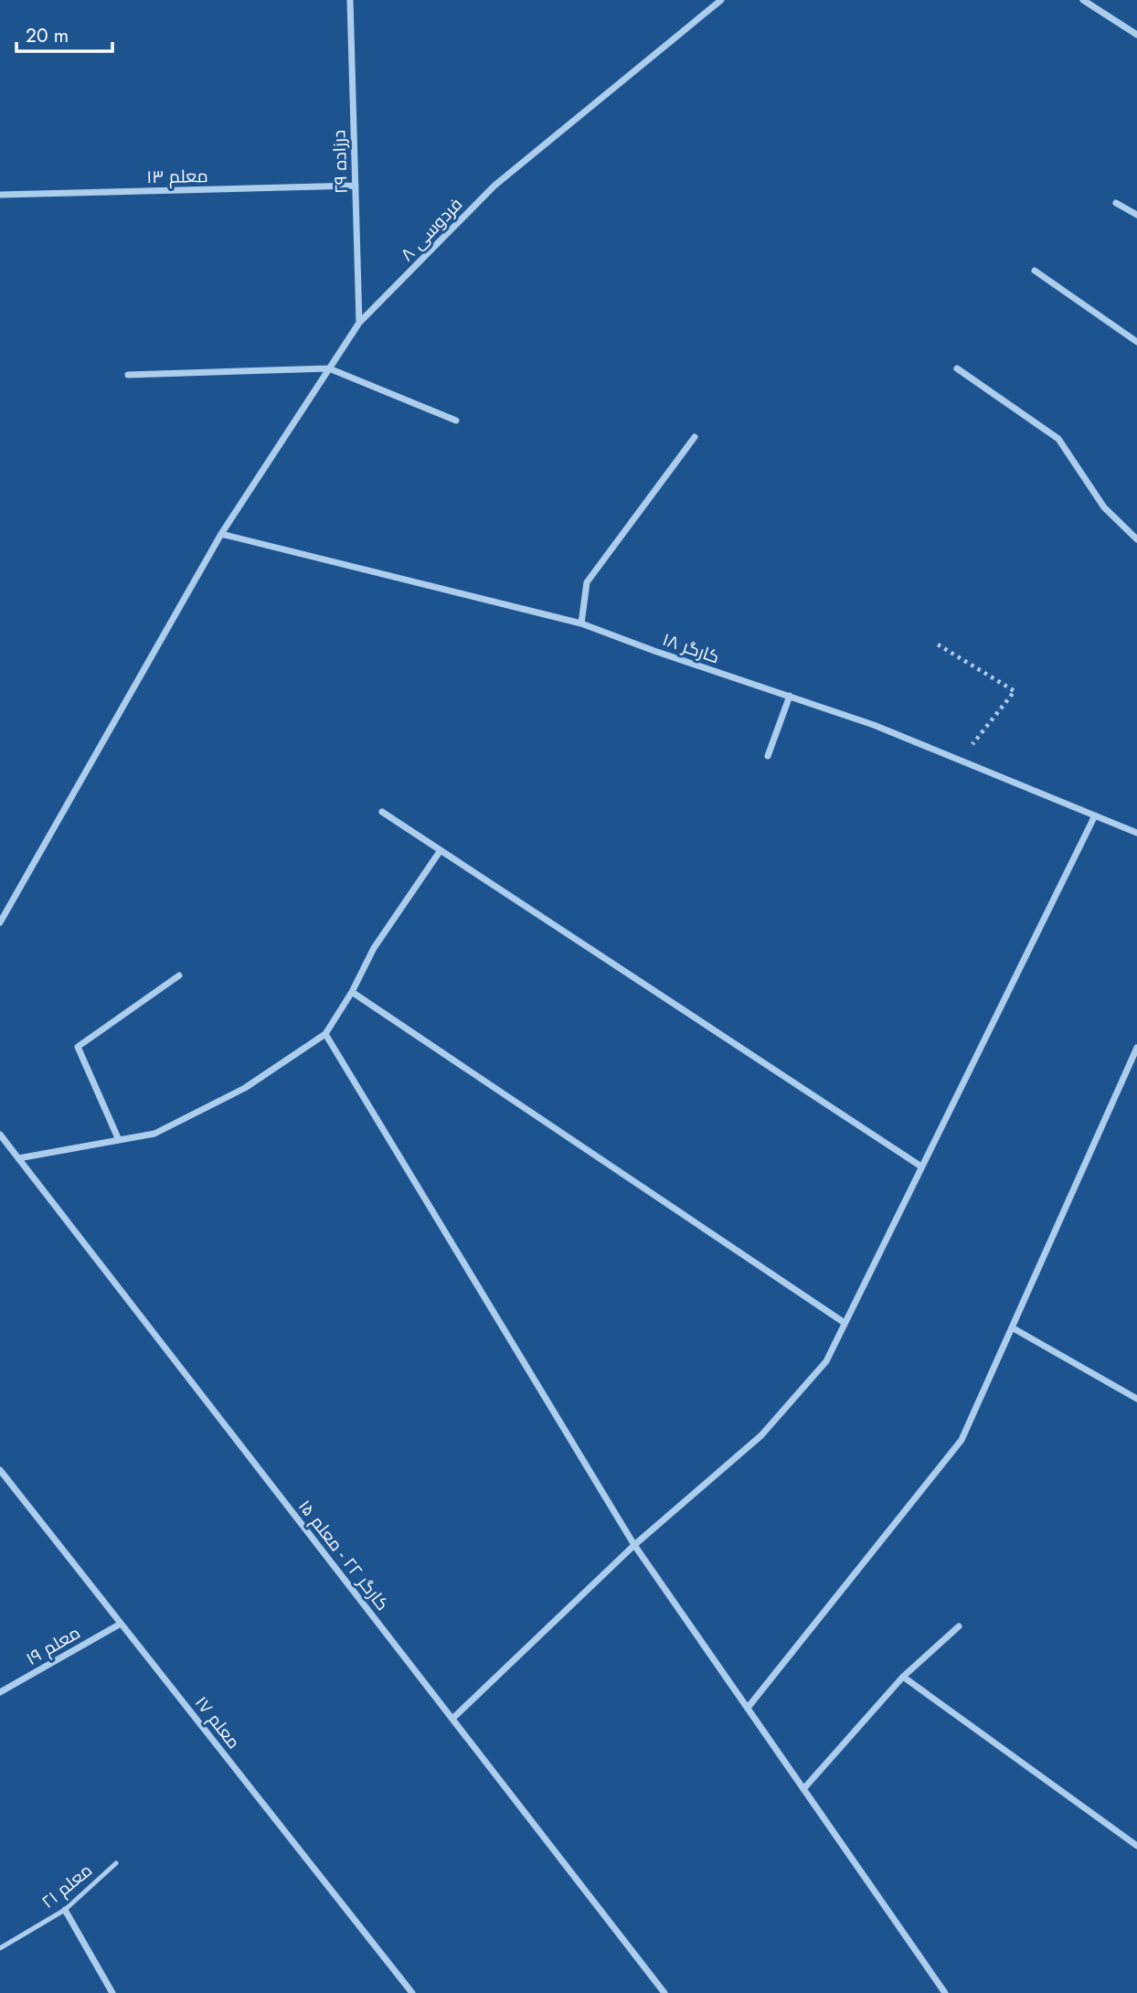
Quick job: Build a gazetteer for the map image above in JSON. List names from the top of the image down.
{
  "streets": {
    "street": [
      "درزاده ۲۹",
      "معلم ۱۳",
      "فردوسی ۸",
      "کارگر ۱۸",
      "کارگر ۲۲ - معلم ۱۵",
      "معلم ۱۹",
      "معلم ۱۷"
    ],
    "lane": ["معلم ۲۱"]
  },
  "crossings": [
    ["درزاده ۲۹", "معلم ۱۳"],
    ["درزاده ۲۹", "فردوسی ۸"],
    ["فردوسی ۸", "کارگر ۱۸"],
    ["معلم ۱۹", "معلم ۱۷"]
  ],
  "scale_bar": "20 m"
}
